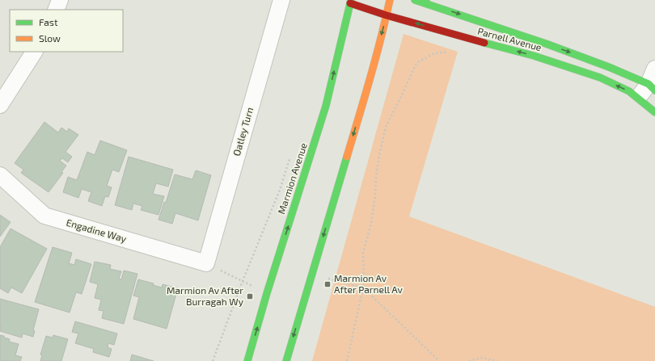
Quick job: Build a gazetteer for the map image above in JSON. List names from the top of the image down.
{
  "streets": {
    "main road": ["Parnell Avenue", "Marmion Avenue"],
    "street": ["Oatley Turn", "Engadine Way"]
  },
  "crossings": [
    ["Parnell Avenue", "Marmion Avenue"],
    ["Oatley Turn", "Engadine Way"]
  ],
  "places": {
    "transit": ["Marmion Av After Parnell Av", "Marmion Av After Burragah Wy"]
  },
  "legend": ["Fast", "Slow"]
}
